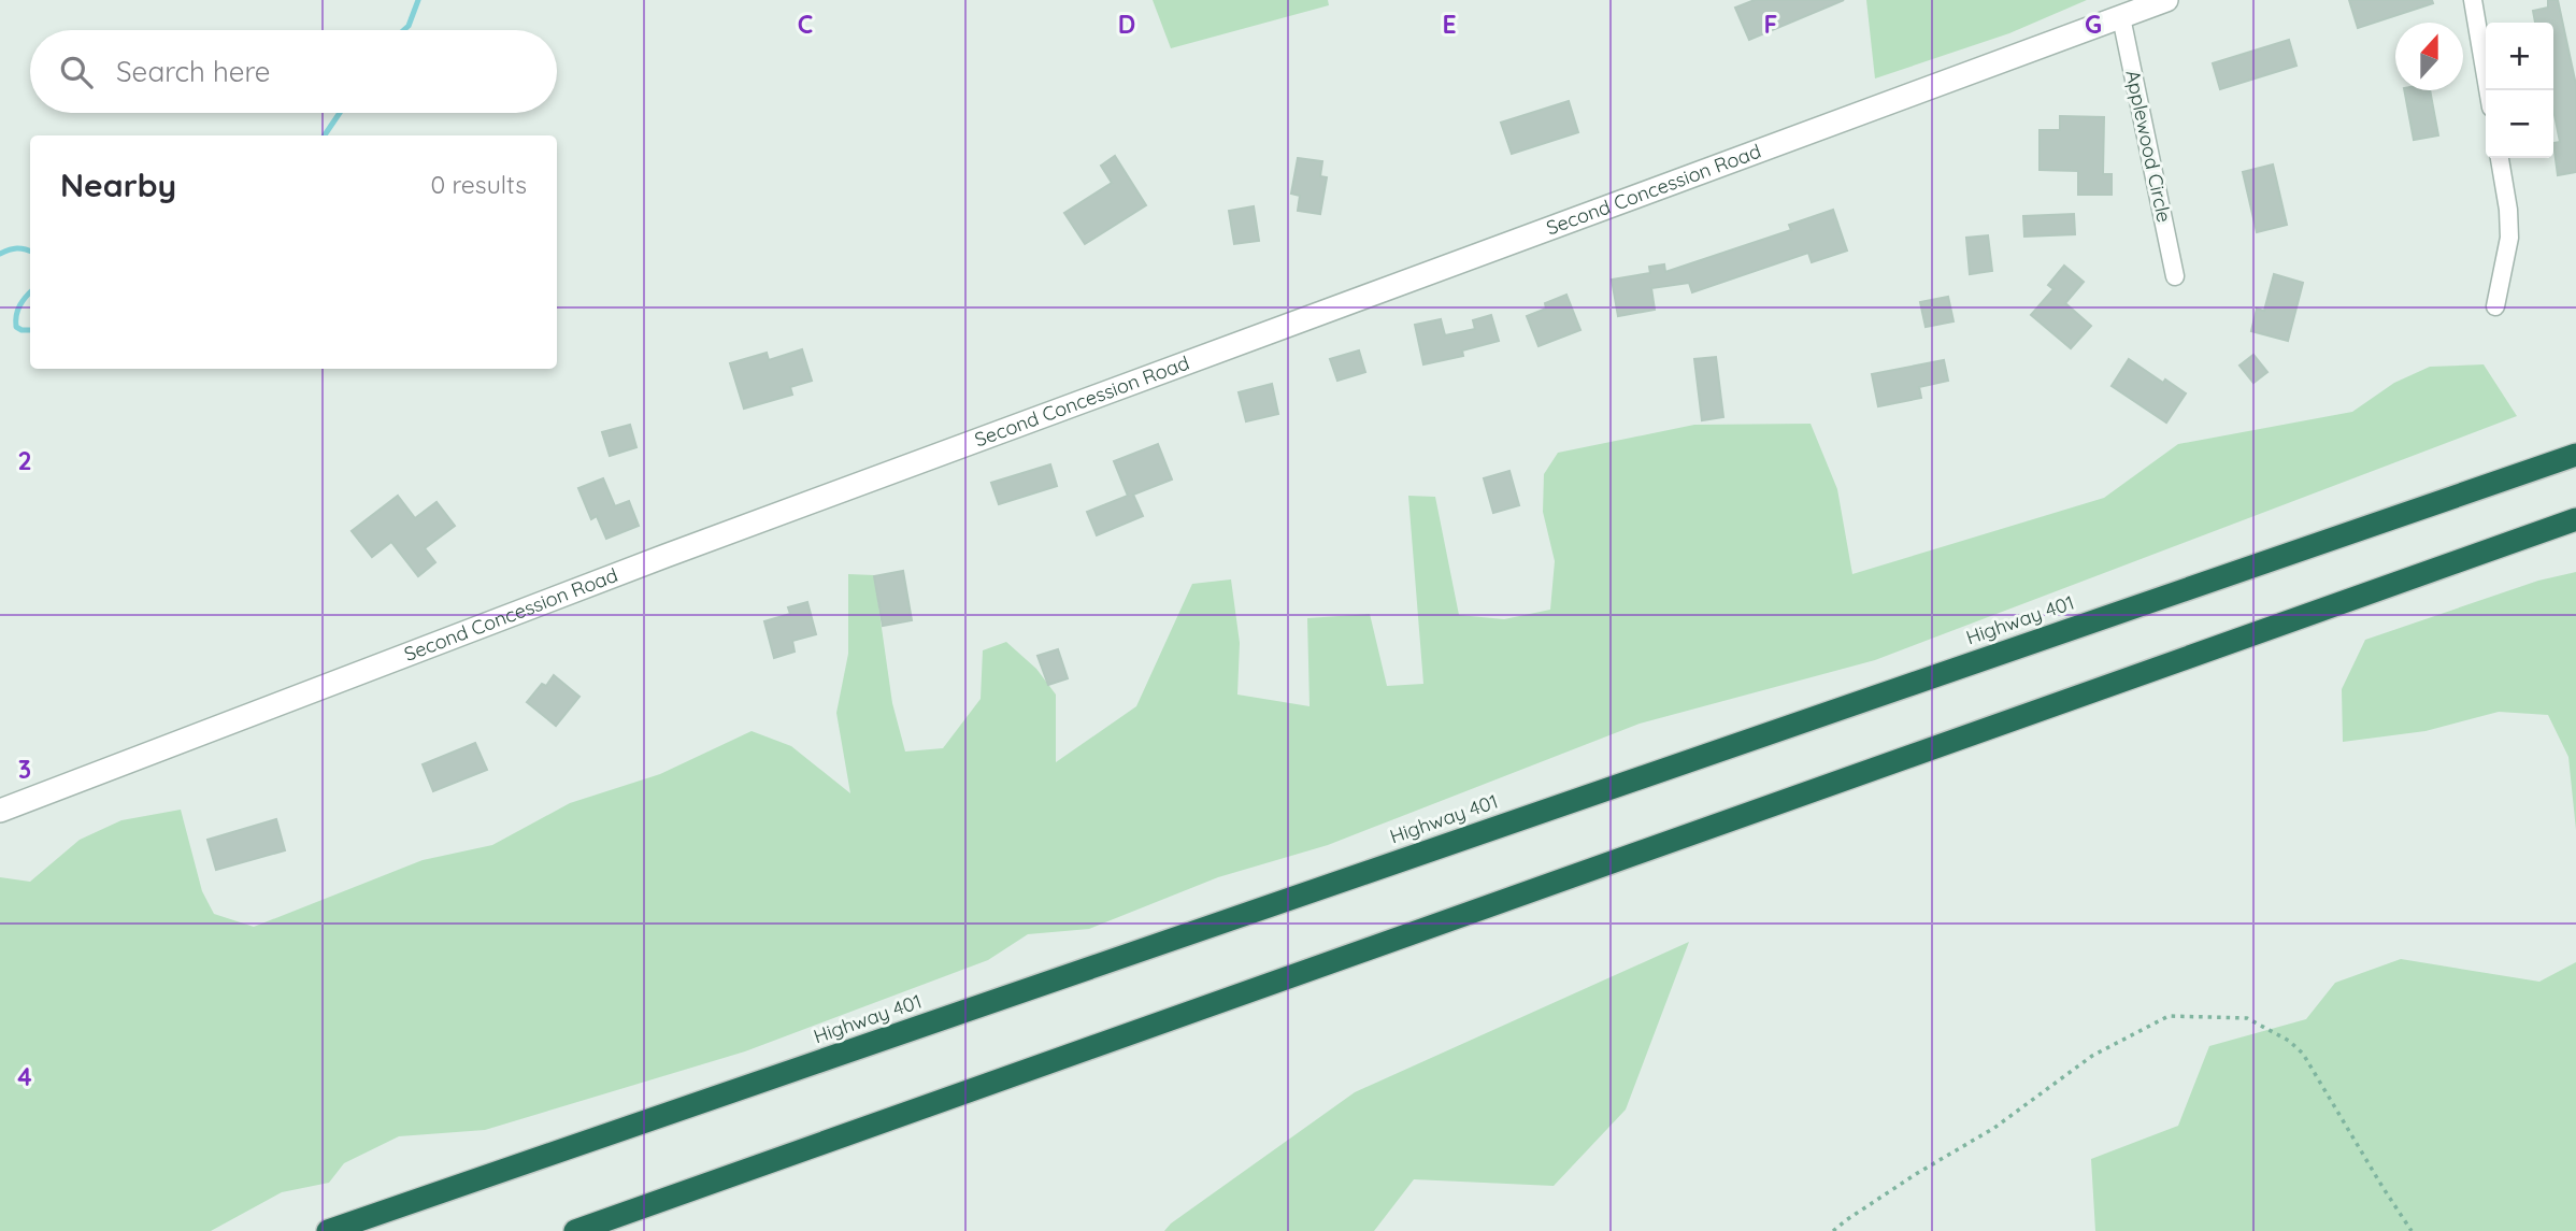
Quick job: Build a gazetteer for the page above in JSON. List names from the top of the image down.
{
  "streets": {
    "highway": ["Highway 401"],
    "street": ["Applewood Circle", "Second Concession Road"]
  },
  "crossings": [
    ["Applewood Circle", "Second Concession Road"]
  ],
  "north": "top",
  "page": {
    "map_buttons": ["+", "−"],
    "search": "Search here",
    "heading": ["Nearby", "0 results"]
  },
  "grid": {
    "columns": [
      "C",
      "D",
      "E",
      "F",
      "G"
    ],
    "rows": ["2", "3", "4"]
  }
}
